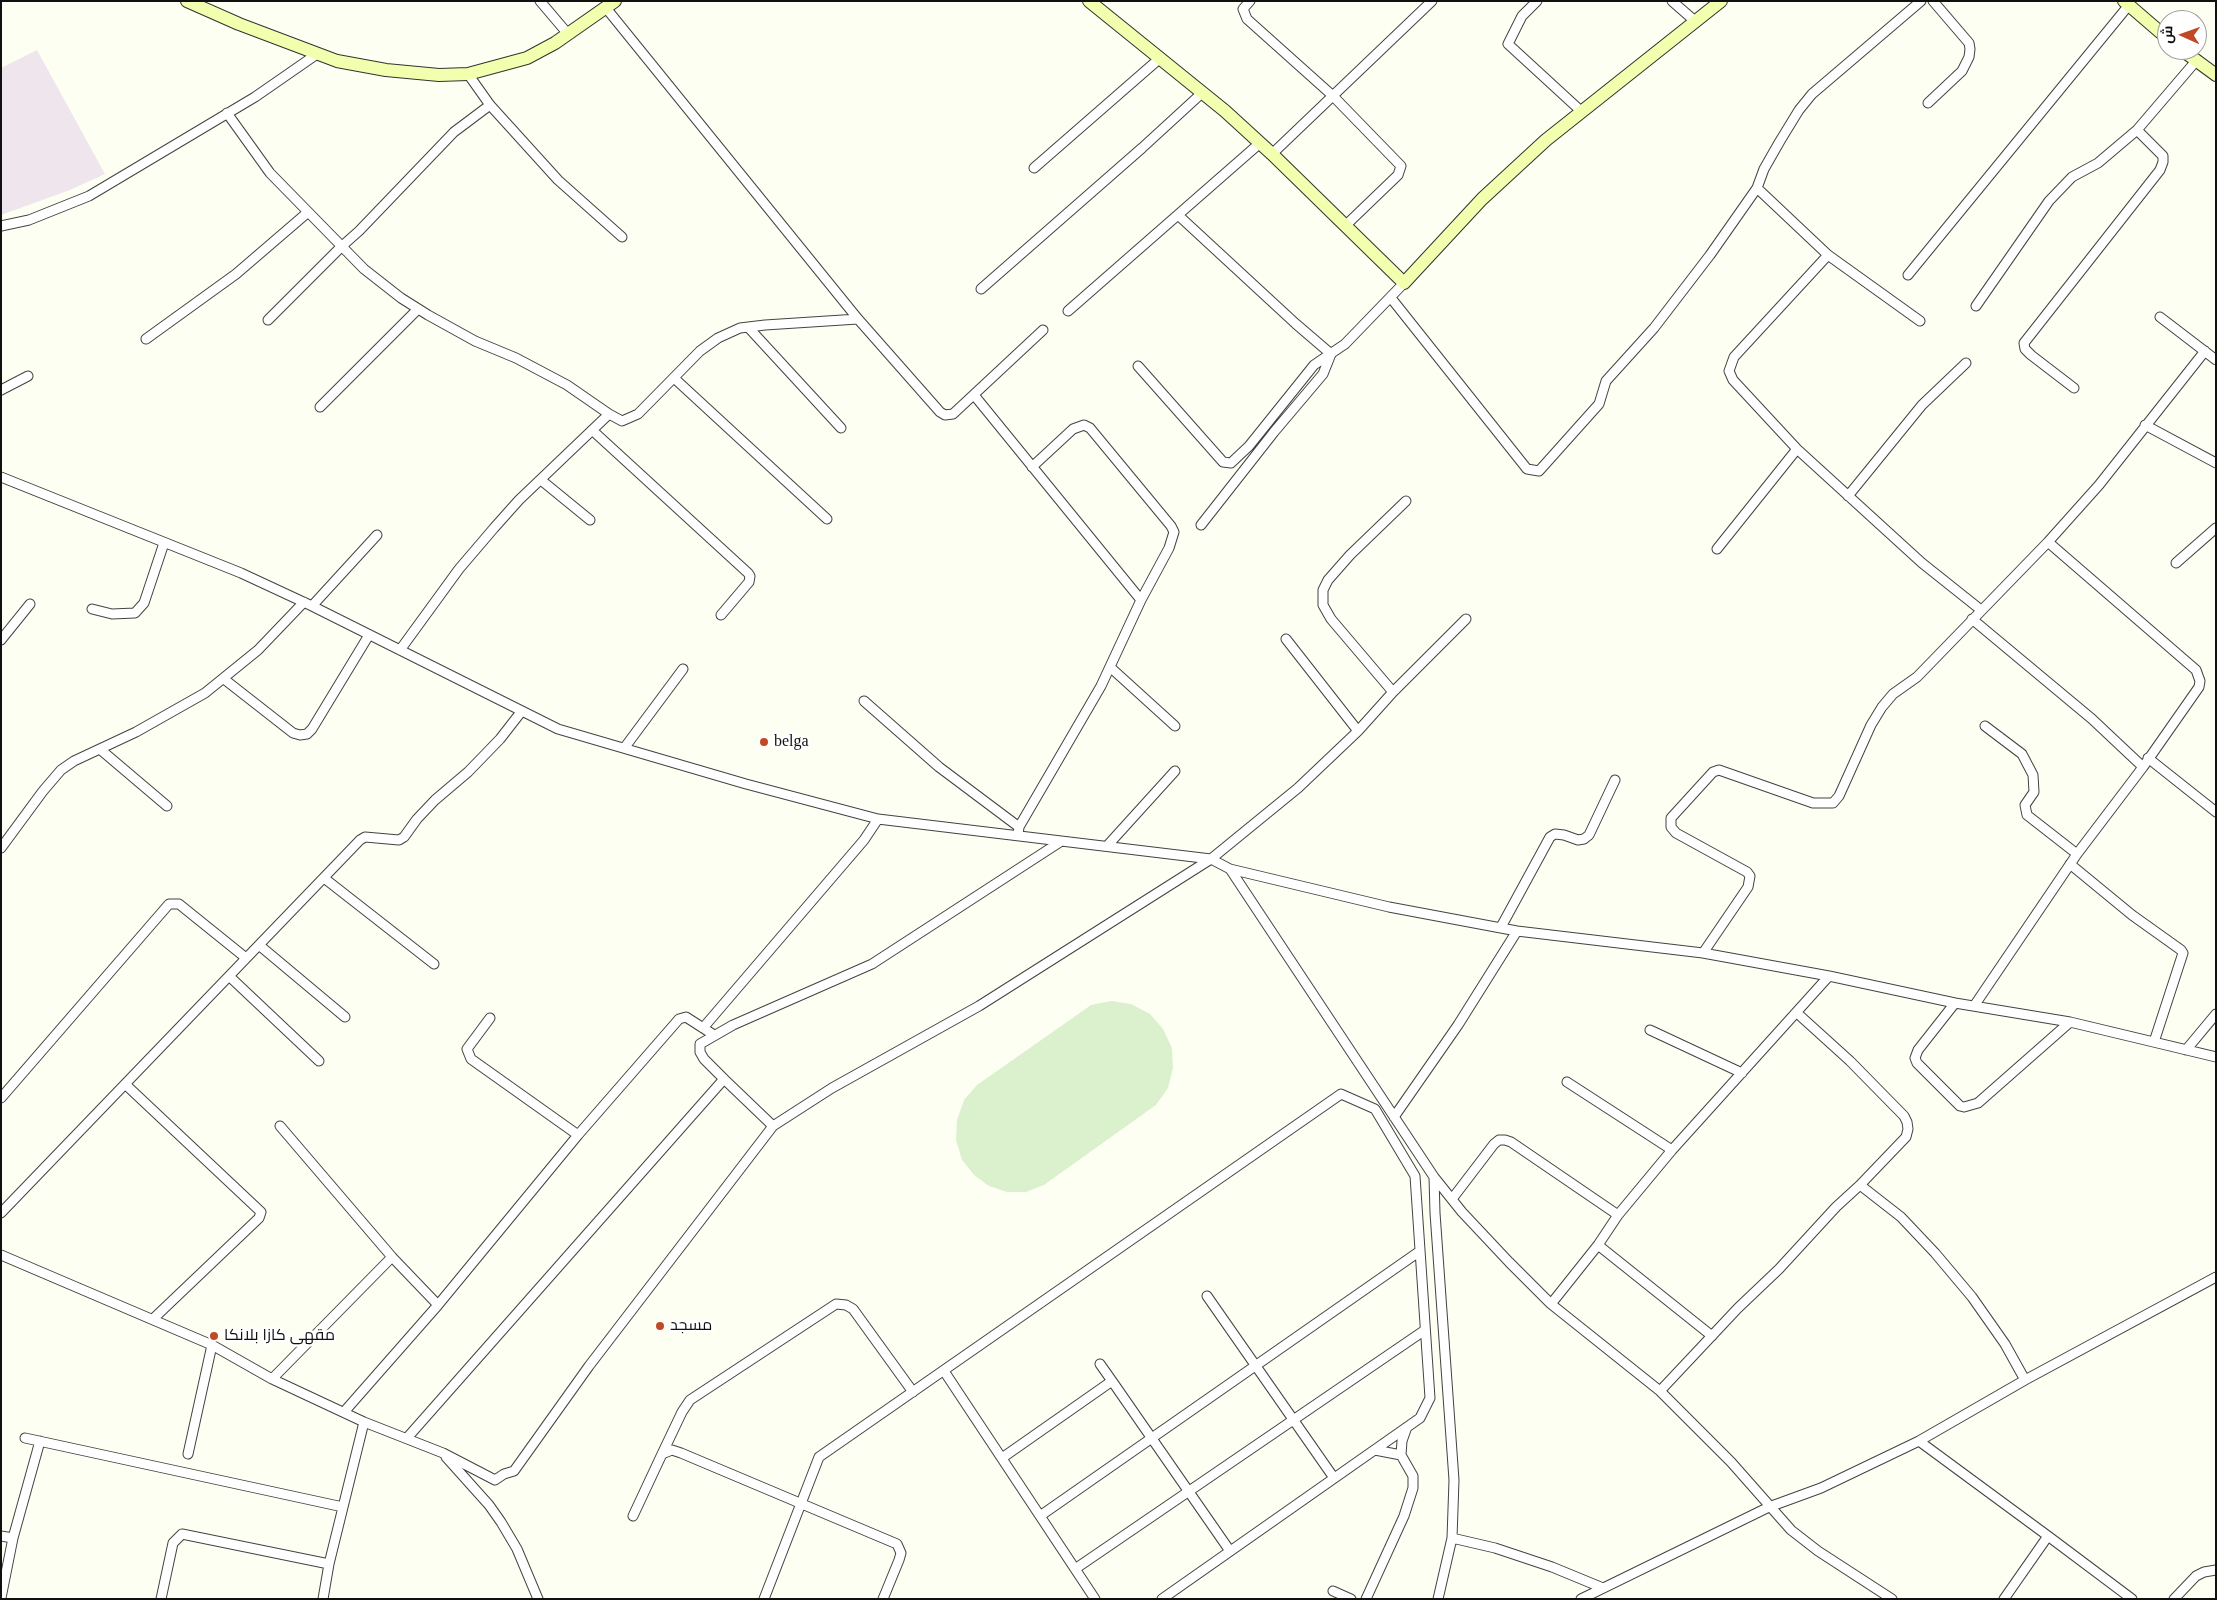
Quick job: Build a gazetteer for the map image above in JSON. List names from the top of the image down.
{
  "places": ["belga", "مسجد", "مقهى كازا بلانكا"],
  "north": "left"
}
